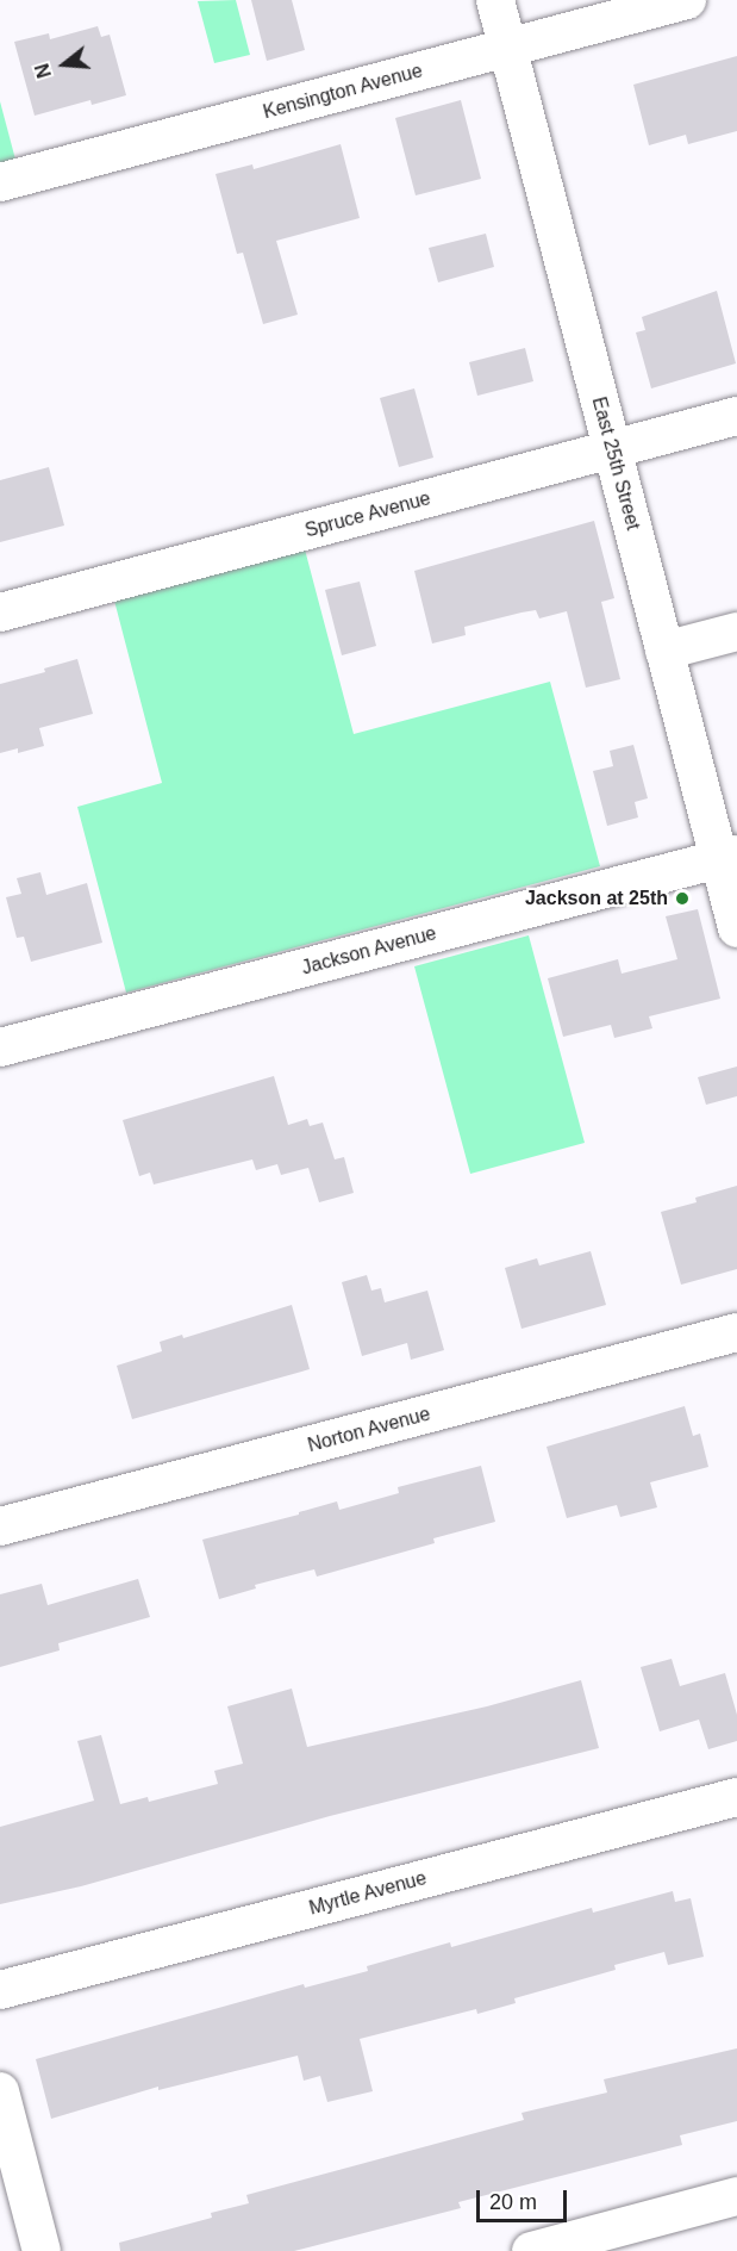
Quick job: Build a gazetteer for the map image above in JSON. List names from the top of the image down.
{
  "streets": {
    "street": [
      "Kensington Avenue",
      "East 25th Street",
      "Spruce Avenue",
      "Jackson Avenue",
      "Norton Avenue",
      "Myrtle Avenue"
    ]
  },
  "crossings": [
    ["Kensington Avenue", "East 25th Street"],
    ["East 25th Street", "Spruce Avenue"],
    ["East 25th Street", "Jackson Avenue"]
  ],
  "places": ["Jackson at 25th"],
  "scale_bar": "20 m",
  "north": "left"
}
